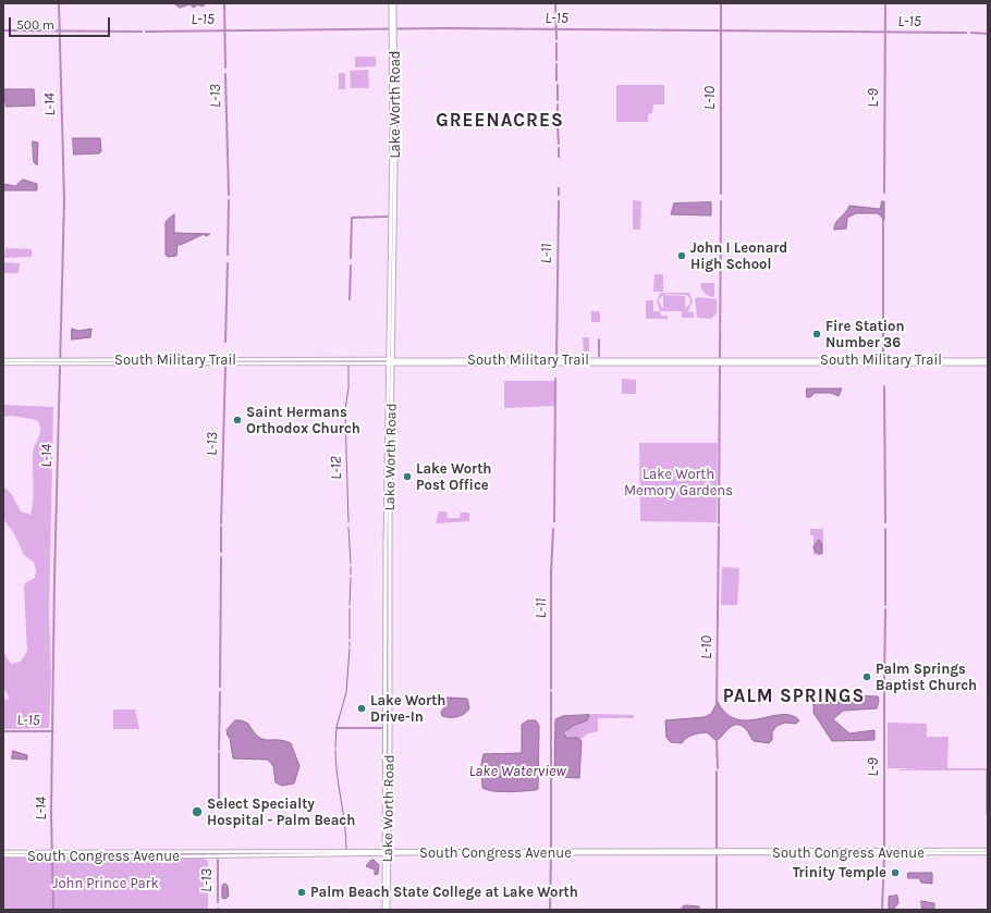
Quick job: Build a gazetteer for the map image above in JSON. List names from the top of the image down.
{
  "streets": {
    "main road": ["Lake Worth Road", "South Military Trail", "South Congress Avenue"]
  },
  "crossings": [
    ["Lake Worth Road", "South Military Trail"],
    ["Lake Worth Road", "South Congress Avenue"]
  ],
  "districts": ["GREENACRES", "PALM SPRINGS"],
  "water": [
    "L-15",
    "L-13",
    "L-10",
    "L-9",
    "L-14",
    "L-11",
    "L-12",
    "Lake Waterview"
  ],
  "parks": ["Lake Worth Memory Gardens", "John Prince Park"],
  "places": [
    "John I Leonard High School",
    "Fire Station Number 36",
    "Saint Hermans Orthodox Church",
    "Lake Worth Post Office",
    "Palm Springs Baptist Church",
    "Lake Worth Drive-In",
    "Select Specialty Hospital - Palm Beach",
    "Trinity Temple",
    "Palm Beach State College at Lake Worth"
  ],
  "scale_bar": "500 m"
}
